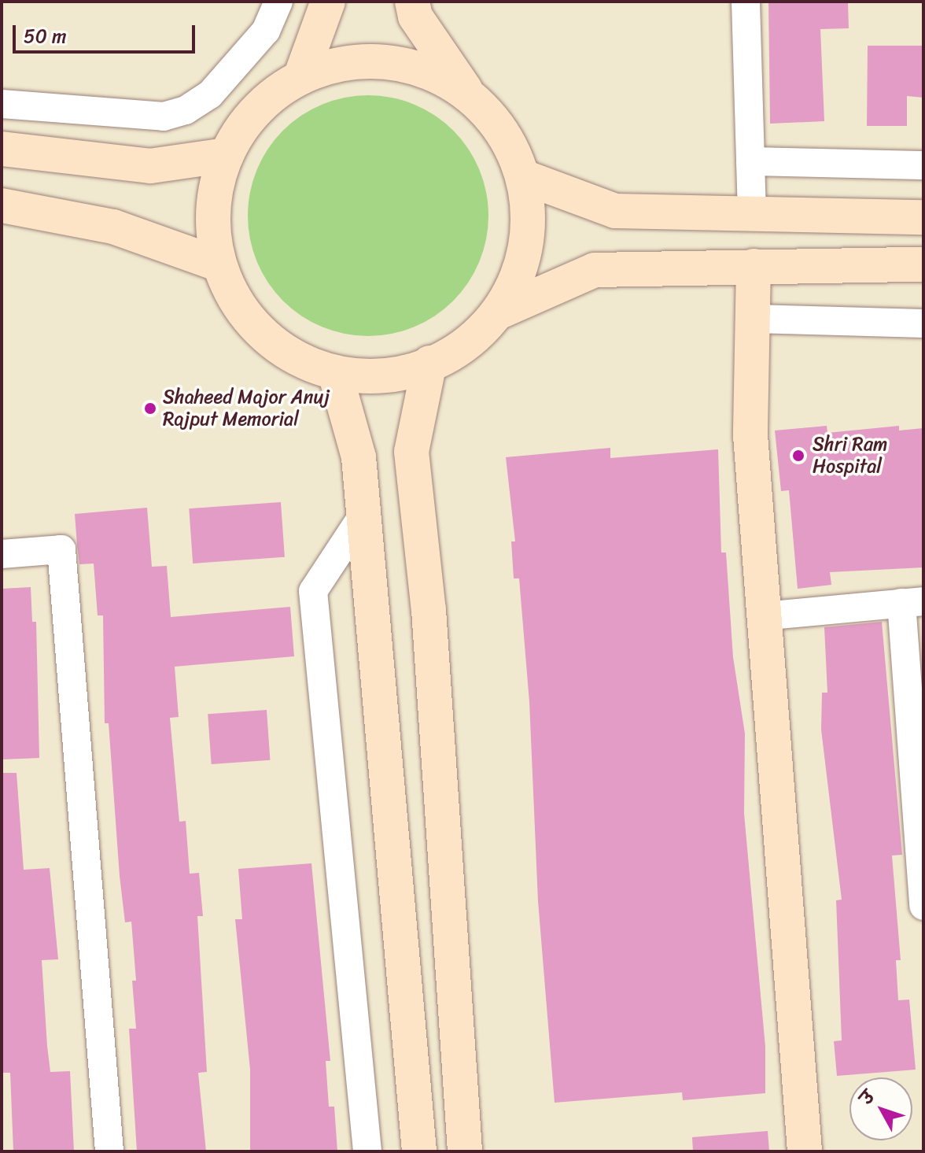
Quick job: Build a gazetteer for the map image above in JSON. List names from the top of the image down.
{
  "places": ["Shaheed Major Anuj Rajput Memorial", "Shri Ram Hospital"],
  "scale_bar": "50 m",
  "north": "top left"
}
